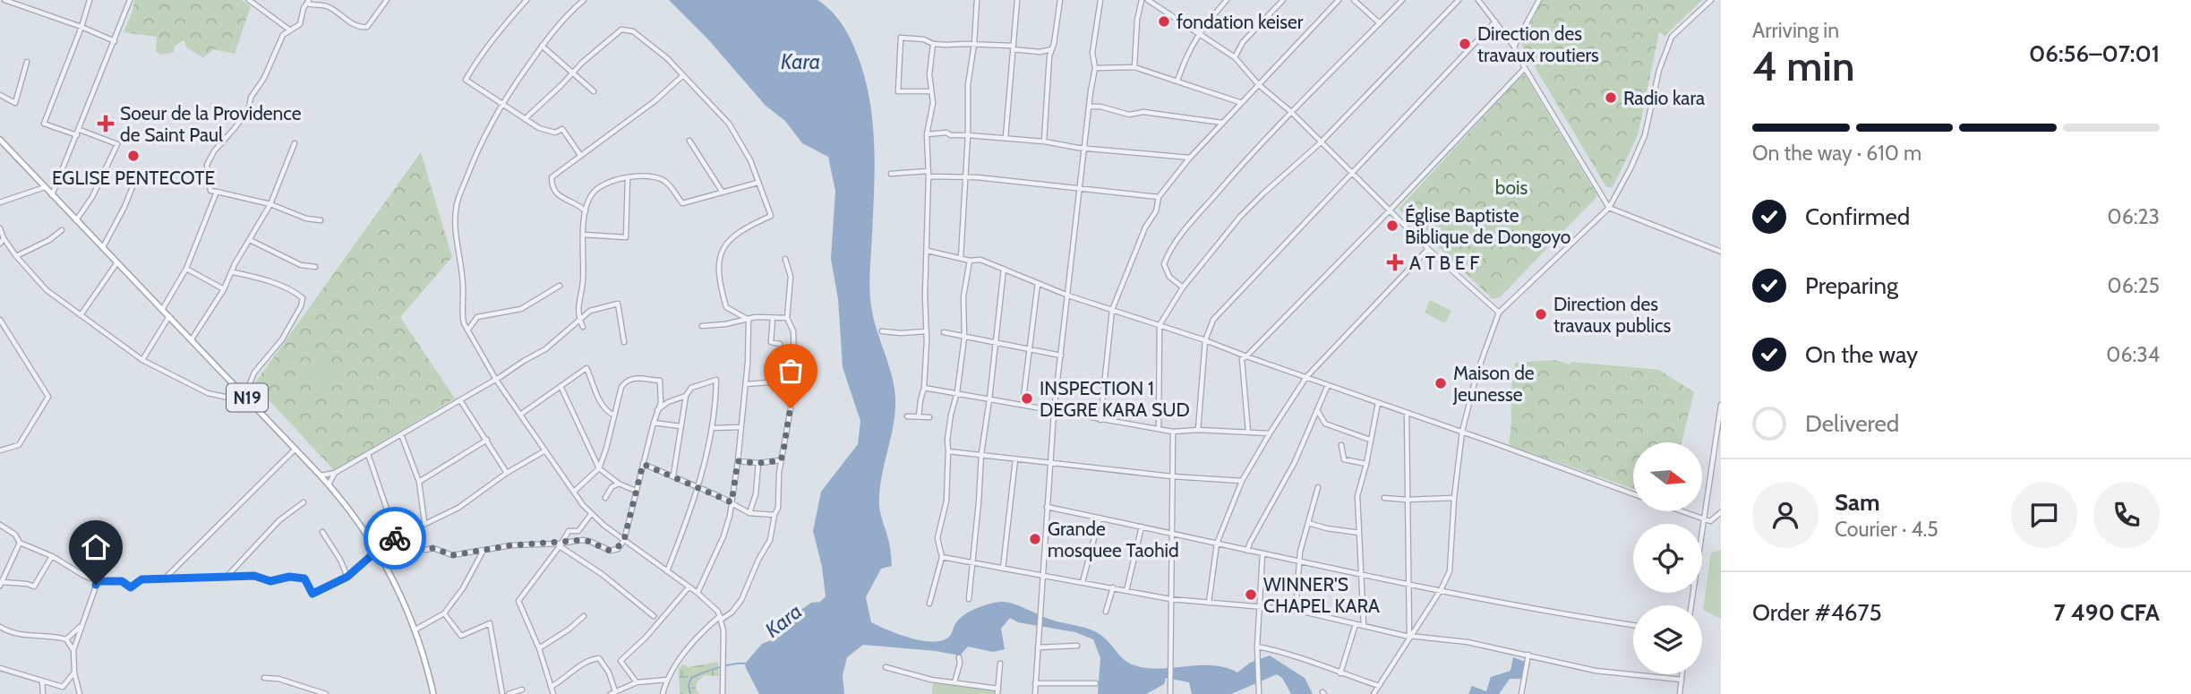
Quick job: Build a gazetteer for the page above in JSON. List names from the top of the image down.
{
  "streets": {
    "main road": ["N19"]
  },
  "water": ["Kara"],
  "parks": ["bois"],
  "places": {
    "other": [
      "fondation keiser",
      "Direction des travaux routiers",
      "Radio kara",
      "EGLISE PENTECOTE",
      "Église Baptiste Biblique de Dongoyo",
      "Direction des travaux publics",
      "Maison de Jeunesse",
      "INSPECTION 1 DEGRE KARA SUD",
      "Grande mosquee Taohid",
      "WINNER'S CHAPEL KARA"
    ],
    "health": ["Soeur de la Providence de Saint Paul", "A T B E F"]
  },
  "north": "right",
  "page": {
    "heading": ["4 min", "Arriving in", "06:56–07:01"],
    "panel": [
      "Sam",
      "Courier · 4.5",
      "Order #4675",
      "7 490 CFA"
    ],
    "bar": "On the way · 610 m",
    "list": [
      ["Confirmed", "06:23"],
      ["Preparing", "06:25"],
      ["On the way", "06:34"],
      "Delivered"
    ]
  }
}
